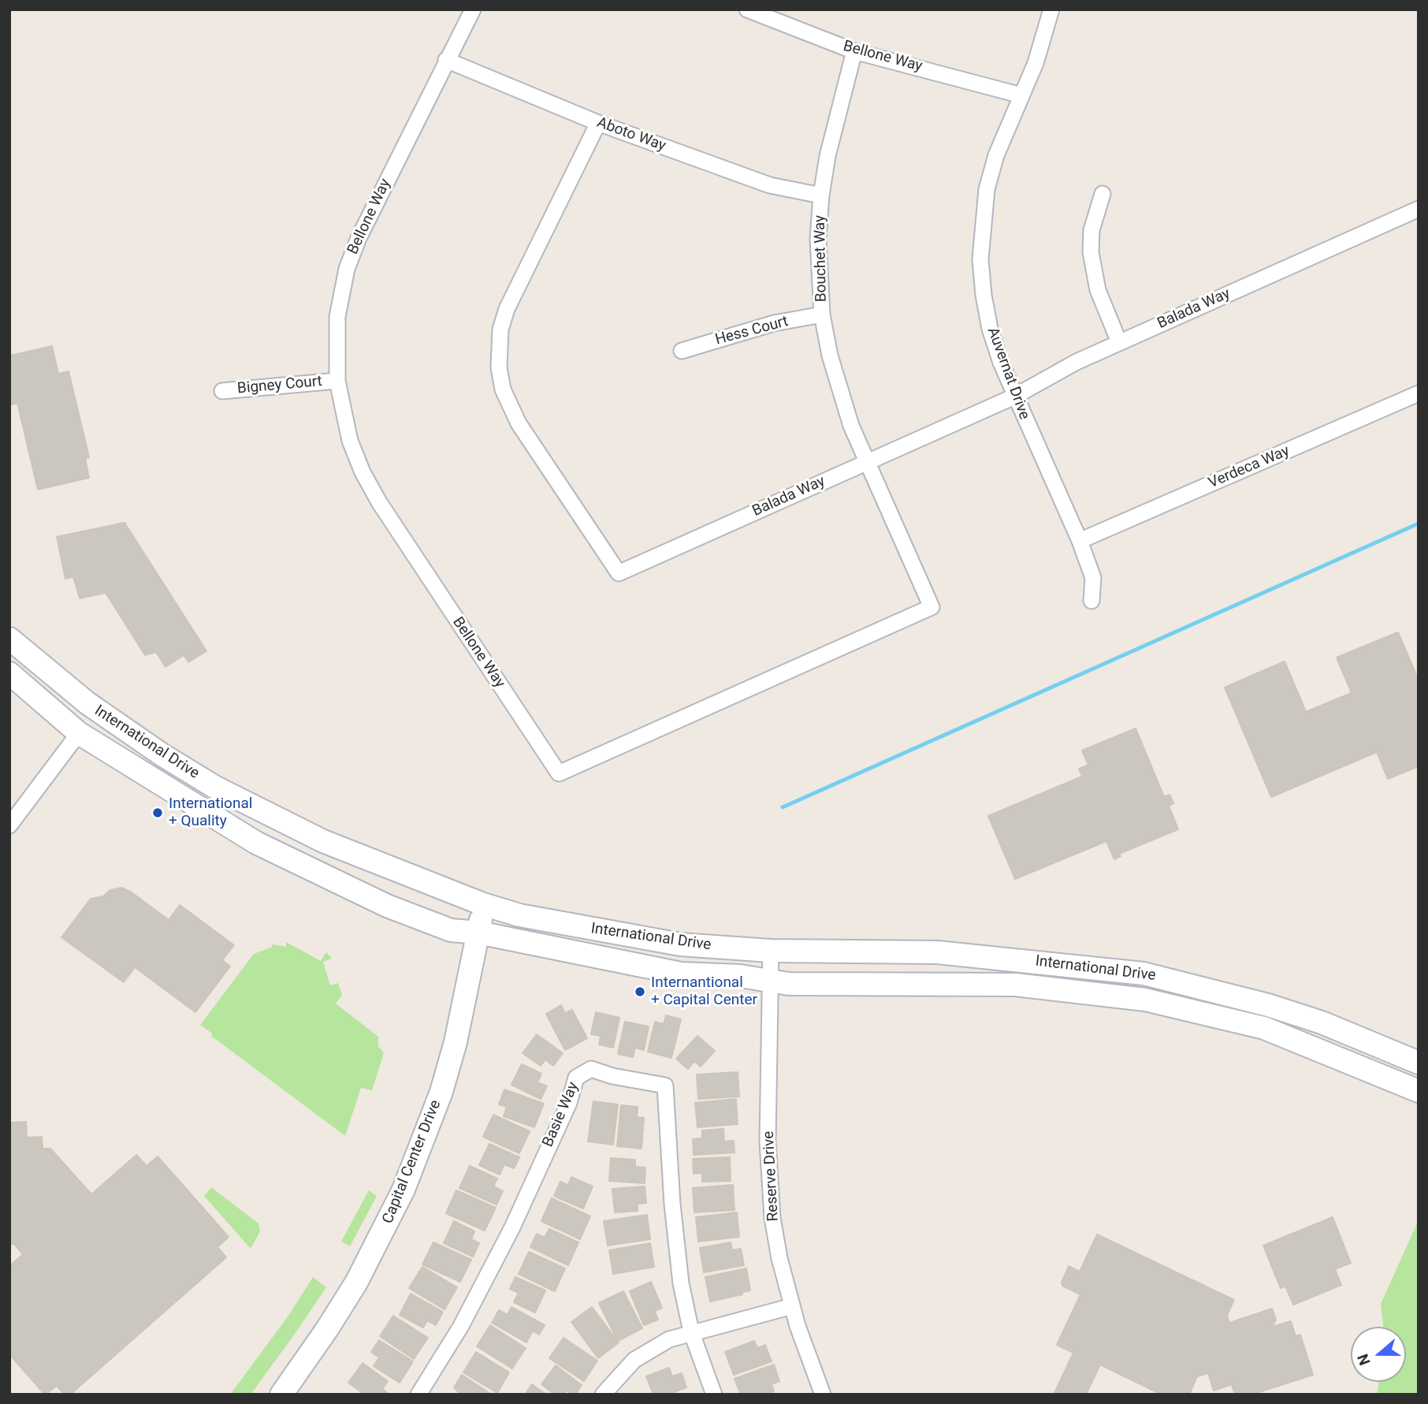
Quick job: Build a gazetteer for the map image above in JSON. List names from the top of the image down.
{
  "streets": {
    "main road": ["International Drive", "Capital Center Drive"],
    "street": [
      "Bellone Way",
      "Aboto Way",
      "Bouchet Way",
      "Balada Way",
      "Hess Court",
      "Auvernat Drive",
      "Bigney Court",
      "Verdeca Way",
      "Basie Way",
      "Reserve Drive"
    ]
  },
  "crossings": [
    ["Bellone Way", "Aboto Way"],
    ["Bellone Way", "Bouchet Way"],
    ["Bellone Way", "Balada Way"],
    ["Bellone Way", "Auvernat Drive"],
    ["Bellone Way", "Bigney Court"],
    ["Aboto Way", "Bouchet Way"],
    ["Aboto Way", "Balada Way"],
    ["Bouchet Way", "Balada Way"],
    ["Bouchet Way", "Hess Court"],
    ["Balada Way", "Auvernat Drive"],
    ["Auvernat Drive", "Verdeca Way"],
    ["International Drive", "Capital Center Drive"],
    ["International Drive", "Reserve Drive"]
  ],
  "places": ["International + Quality", "Internantional + Capital Center"],
  "north": "left"
}
